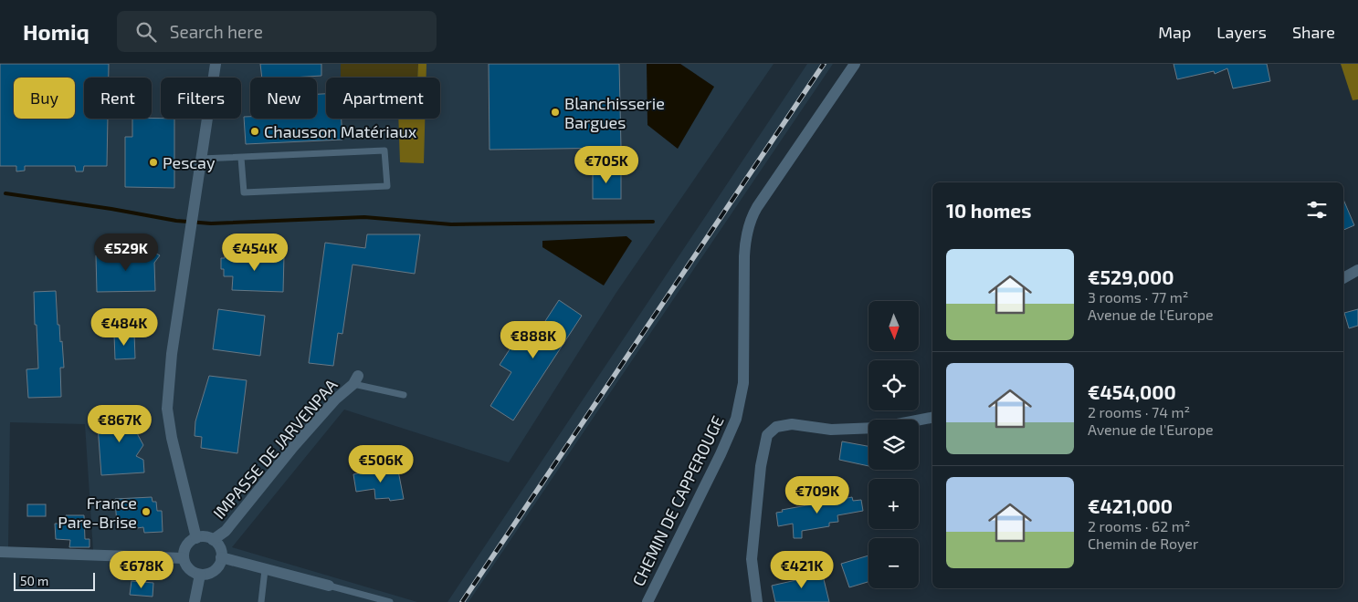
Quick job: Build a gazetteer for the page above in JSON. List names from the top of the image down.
{
  "streets": {
    "street": ["IMPASSE DE JARVENPAA", "CHEMIN DE CAPPEROUGE"]
  },
  "places": [
    "Blanchisserie Bargues",
    "Chausson Matériaux",
    "Pescay",
    "France Pare-Brise"
  ],
  "scale_bar": "50 m",
  "north": "bottom",
  "page": {
    "header": "Homiq",
    "search": "Search here",
    "nav": ["Map", "Layers", "Share"],
    "chip": [
      "Buy",
      "Rent",
      "Filters",
      "New",
      "Apartment"
    ],
    "price": [
      "€705K",
      "€529K",
      "€454K",
      "€484K",
      "€888K",
      "€867K",
      "€506K",
      "€709K",
      "€678K",
      "€421K"
    ],
    "heading": "10 homes",
    "list": [
      {
        "name": "€529,000",
        "note": "3 rooms · 77 m² · Avenue de l'Europe"
      },
      {
        "name": "€454,000",
        "note": "2 rooms · 74 m² · Avenue de l'Europe"
      },
      {
        "name": "€421,000",
        "note": "2 rooms · 62 m² · Chemin de Royer"
      }
    ],
    "map_buttons": ["+", "−"],
    "scale": "50 m"
  }
}
